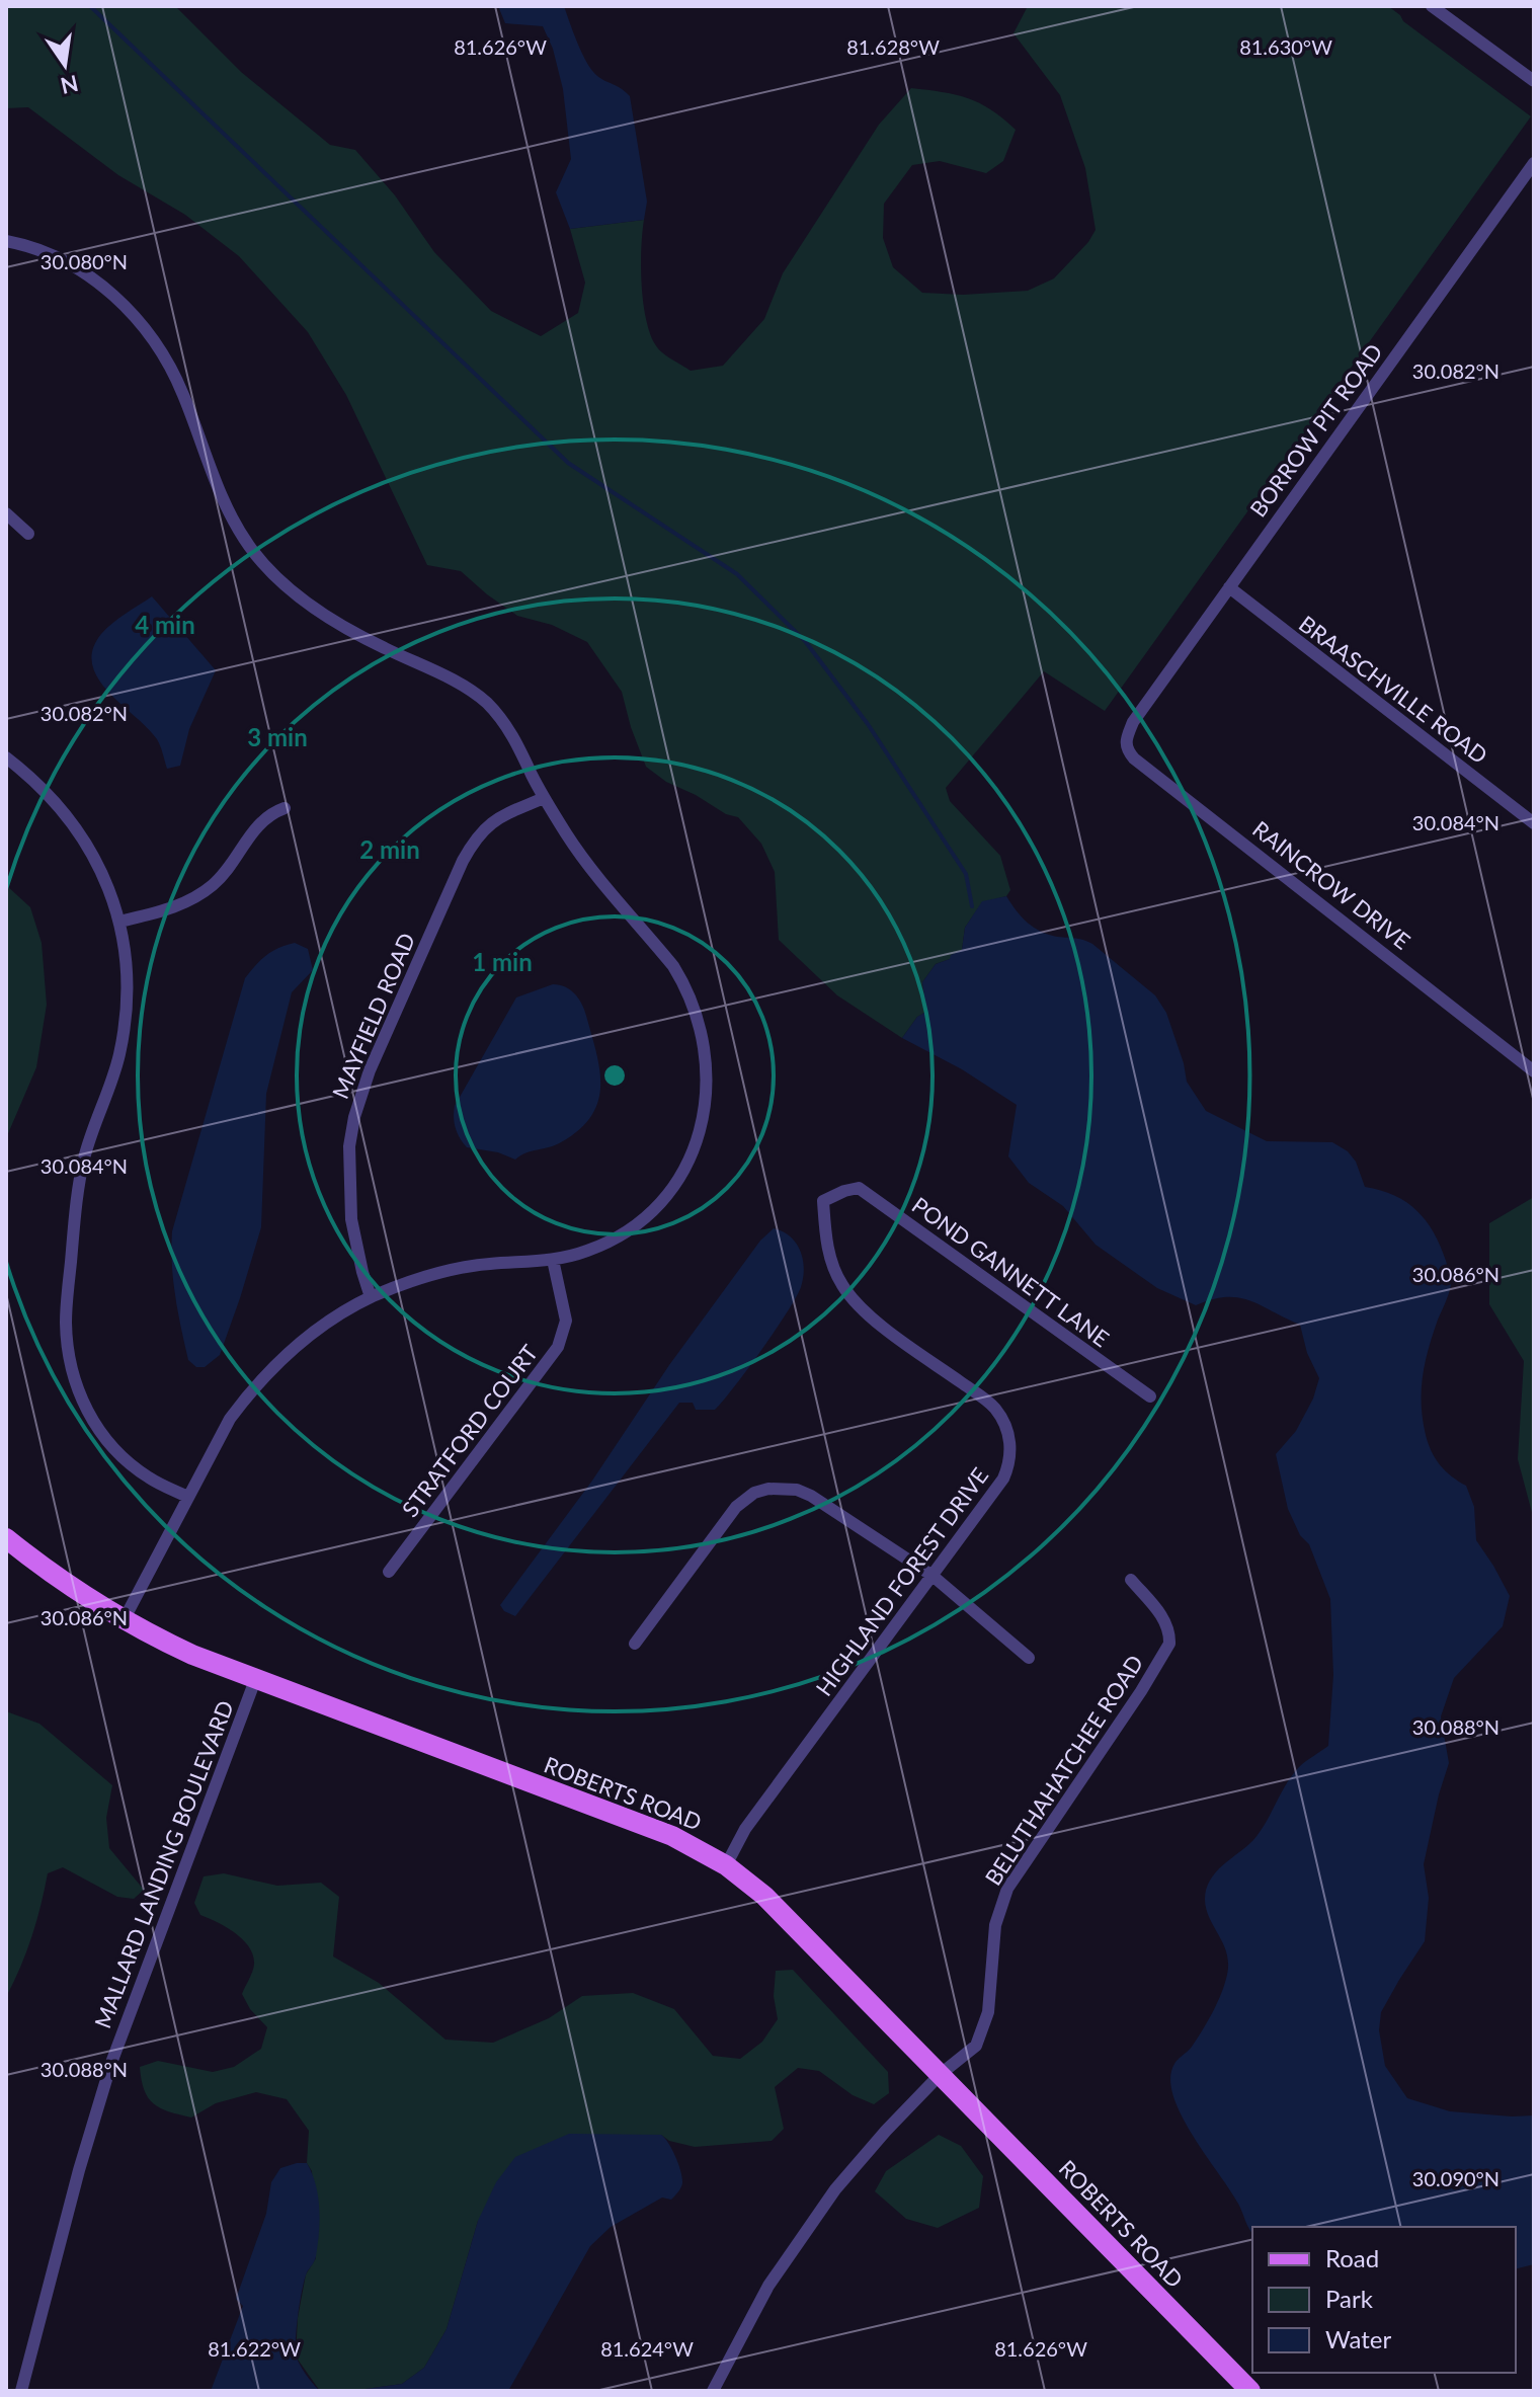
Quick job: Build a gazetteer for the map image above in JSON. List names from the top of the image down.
{
  "streets": {
    "main road": ["ROBERTS ROAD"],
    "street": [
      "BORROW PIT ROAD",
      "BRAASCHVILLE ROAD",
      "RAINCROW DRIVE",
      "MAYFIELD ROAD",
      "POND GANNETT LANE",
      "STRATFORD COURT",
      "HIGHLAND FOREST DRIVE",
      "BELUTHAHATCHEE ROAD",
      "MALLARD LANDING BOULEVARD"
    ]
  },
  "crossings": [
    ["BORROW PIT ROAD", "BRAASCHVILLE ROAD"],
    ["BORROW PIT ROAD", "RAINCROW DRIVE"],
    ["POND GANNETT LANE", "HIGHLAND FOREST DRIVE"],
    ["HIGHLAND FOREST DRIVE", "ROBERTS ROAD"],
    ["BELUTHAHATCHEE ROAD", "ROBERTS ROAD"],
    ["ROBERTS ROAD", "MALLARD LANDING BOULEVARD"]
  ],
  "legend": ["Road", "Park", "Water"],
  "north": "bottom",
  "coordinates": [
    "81.626°W",
    "81.628°W",
    "81.630°W",
    "30.080°N",
    "30.082°N",
    "30.084°N",
    "30.086°N",
    "30.088°N",
    "30.090°N",
    "81.622°W",
    "81.624°W"
  ],
  "rings": [
    "4 min",
    "3 min",
    "2 min",
    "1 min"
  ]
}
